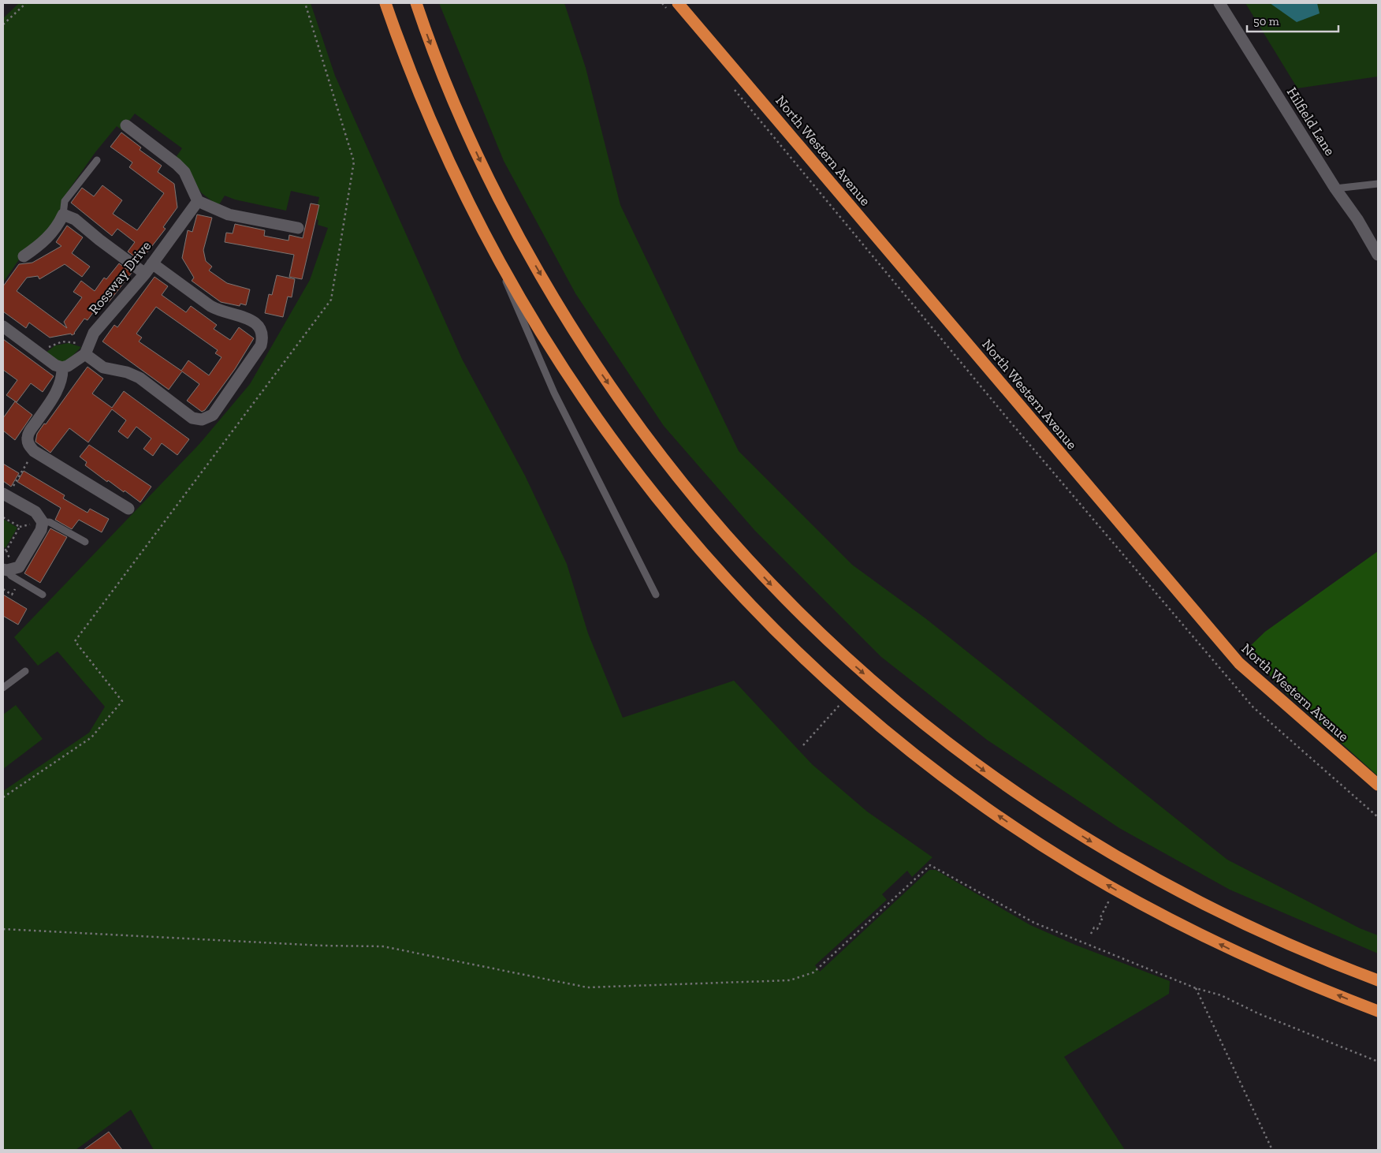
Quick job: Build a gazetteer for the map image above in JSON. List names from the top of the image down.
{
  "streets": {
    "highway": ["North Western Avenue"],
    "street": ["Hilfield Lane", "Rossway Drive"]
  },
  "scale_bar": "50 m"
}
